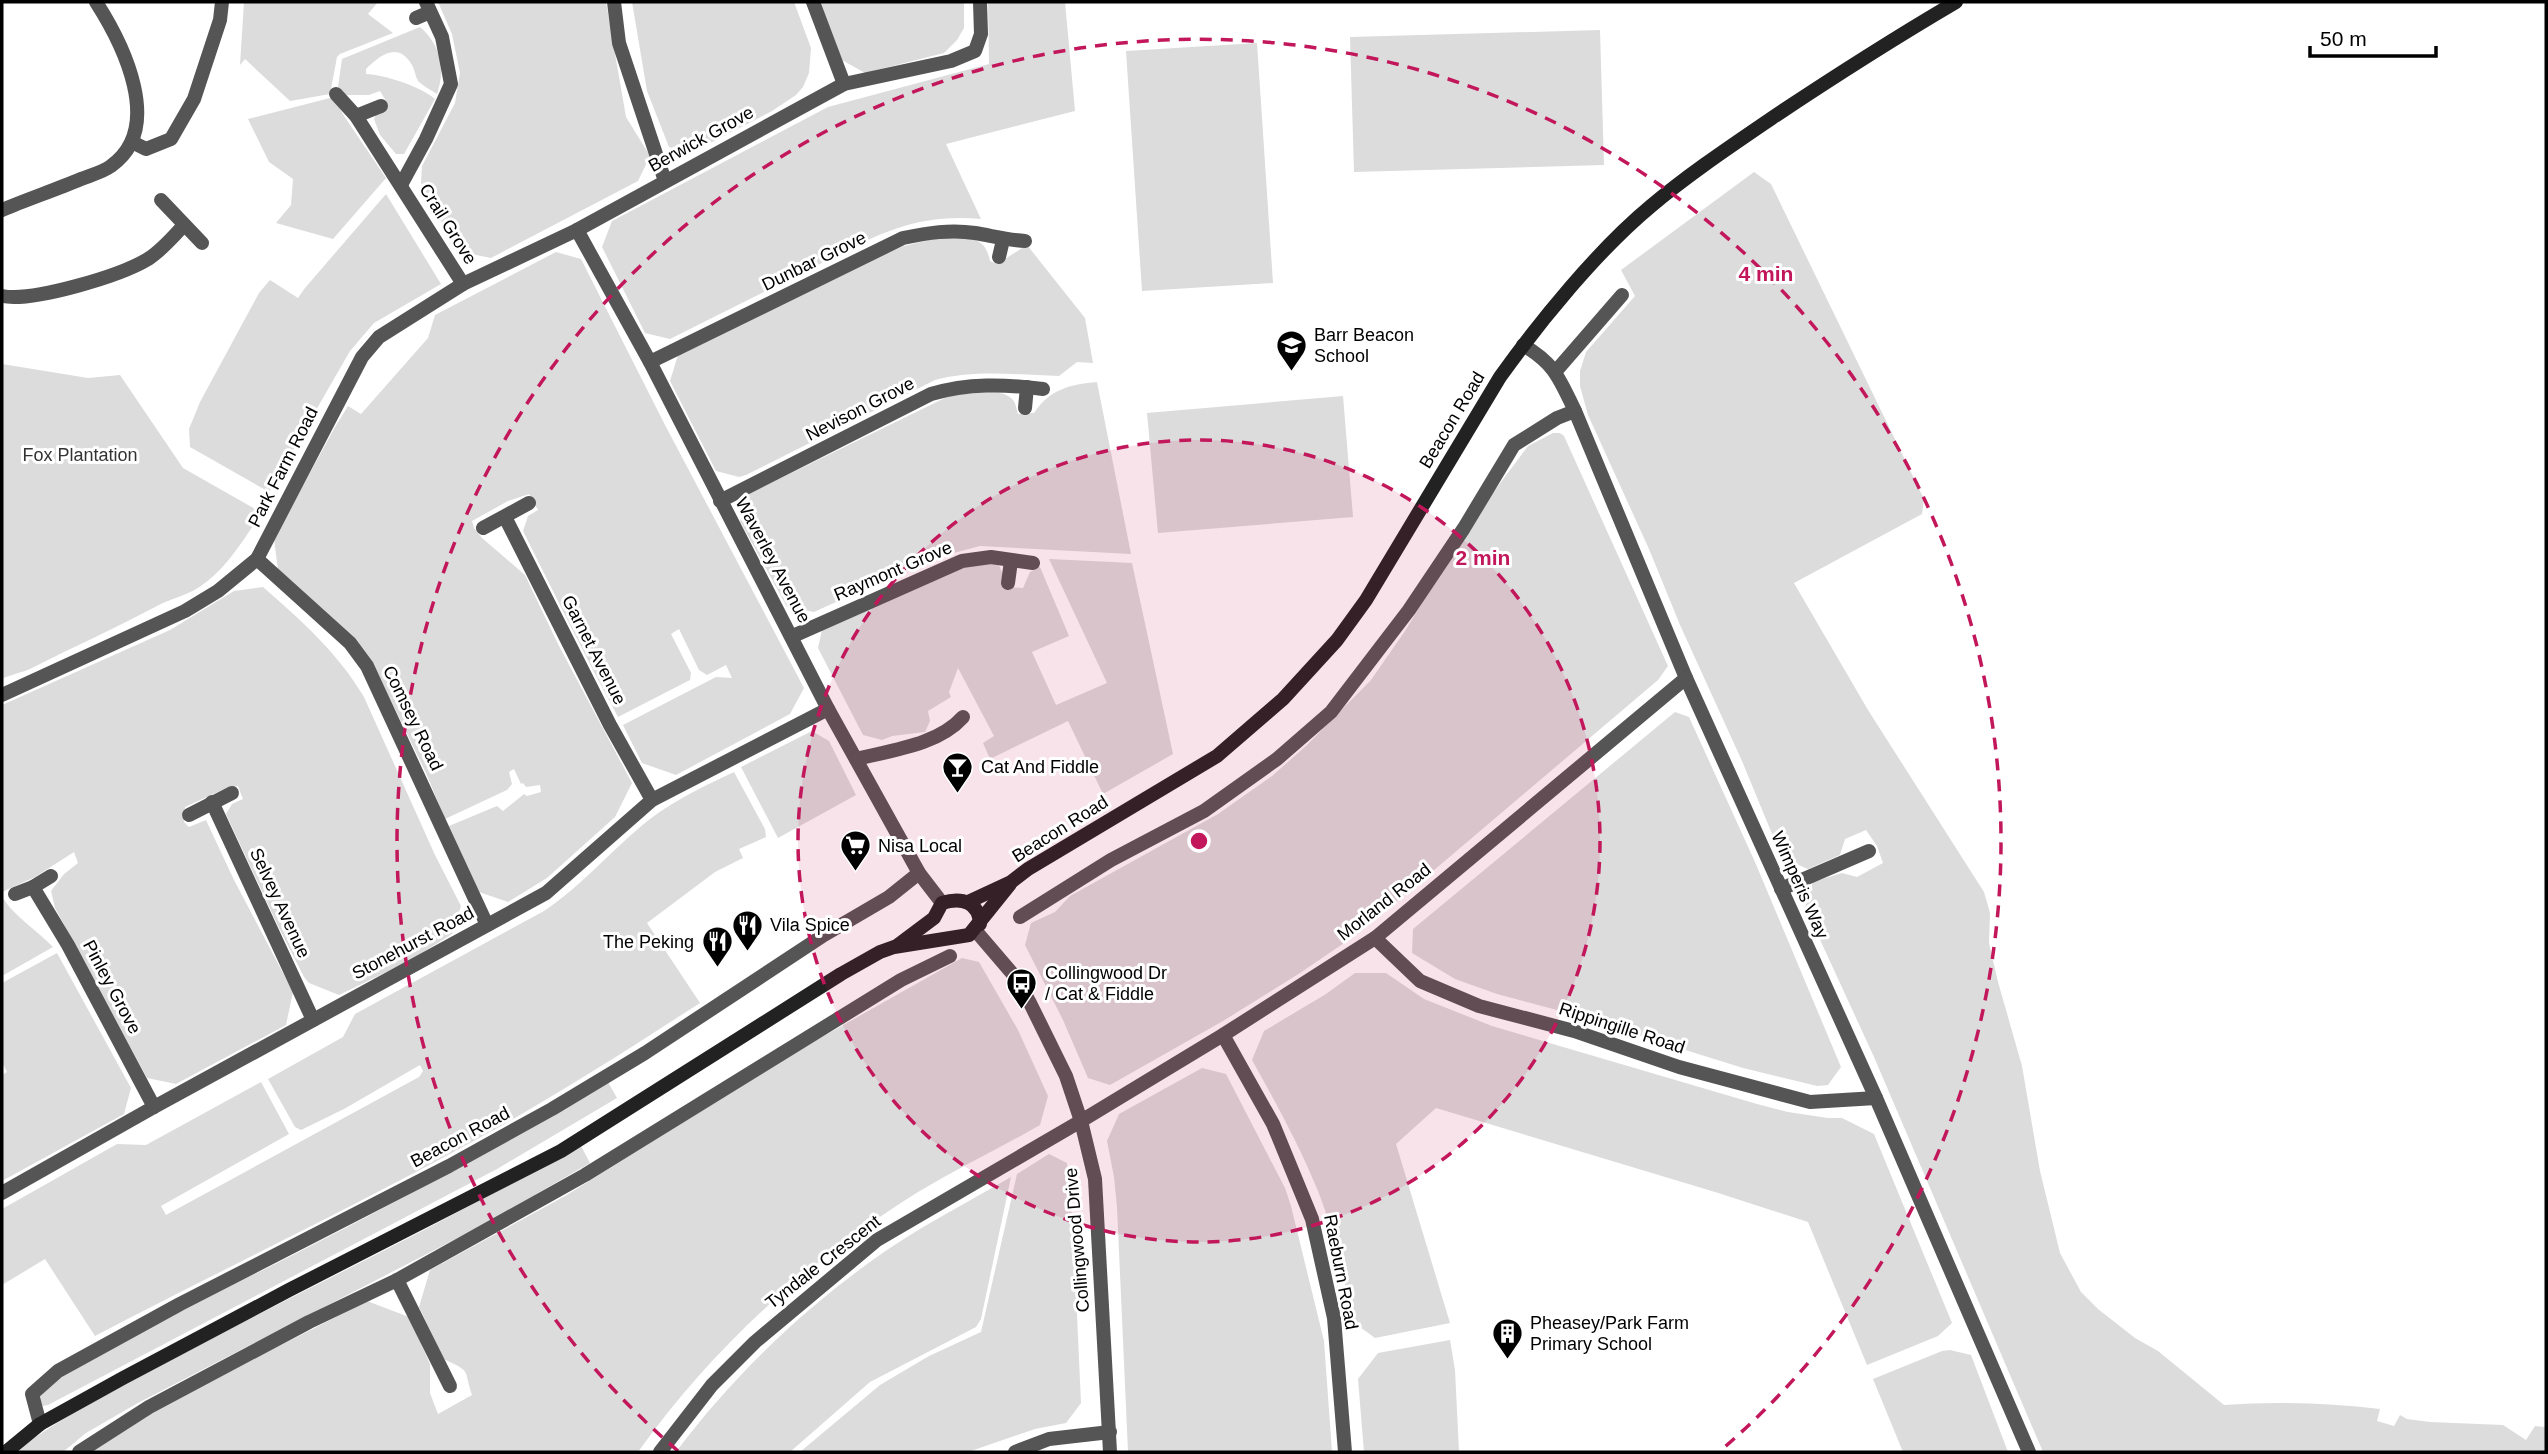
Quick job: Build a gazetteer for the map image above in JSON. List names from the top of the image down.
{
  "streets": {
    "main road": ["Beacon Road"],
    "street": [
      "Berwick Grove",
      "Crail Grove",
      "Dunbar Grove",
      "Nevison Grove",
      "Park Farm Road",
      "Waverley Avenue",
      "Raymont Grove",
      "Garnet Avenue",
      "Comsey Road",
      "Wimperis Way",
      "Morland Road",
      "Selvey Avenue",
      "Stonehurst Road",
      "Pinley Grove",
      "Rippingille Road",
      "Collingwood Drive",
      "Tyndale Crescent",
      "Raeburn Road"
    ]
  },
  "crossings": [
    ["Berwick Grove", "Park Farm Road"],
    ["Berwick Grove", "Waverley Avenue"],
    ["Crail Grove", "Park Farm Road"],
    ["Dunbar Grove", "Waverley Avenue"],
    ["Nevison Grove", "Waverley Avenue"],
    ["Beacon Road", "Waverley Avenue"],
    ["Beacon Road", "Wimperis Way"],
    ["Beacon Road", "Collingwood Drive"],
    ["Park Farm Road", "Waverley Avenue"],
    ["Park Farm Road", "Comsey Road"],
    ["Waverley Avenue", "Raymont Grove"],
    ["Waverley Avenue", "Stonehurst Road"],
    ["Waverley Avenue", "Collingwood Drive"],
    ["Garnet Avenue", "Stonehurst Road"],
    ["Comsey Road", "Stonehurst Road"],
    ["Wimperis Way", "Morland Road"],
    ["Wimperis Way", "Rippingille Road"],
    ["Morland Road", "Rippingille Road"],
    ["Morland Road", "Collingwood Drive"],
    ["Morland Road", "Tyndale Crescent"],
    ["Morland Road", "Raeburn Road"],
    ["Selvey Avenue", "Stonehurst Road"],
    ["Stonehurst Road", "Pinley Grove"],
    ["Collingwood Drive", "Tyndale Crescent"]
  ],
  "parks": ["Fox Plantation"],
  "places": {
    "school or university": ["Barr Beacon School"],
    "bar": ["Cat And Fiddle"],
    "supermarket": ["Nisa Local"],
    "restaurant": ["Vila Spice", "The Peking"],
    "bus stop": ["Collingwood Dr / Cat & Fiddle"],
    "building": ["Pheasey/Park Farm Primary School"]
  },
  "scale_bar": "50 m",
  "rings": ["4 min", "2 min"]
}
